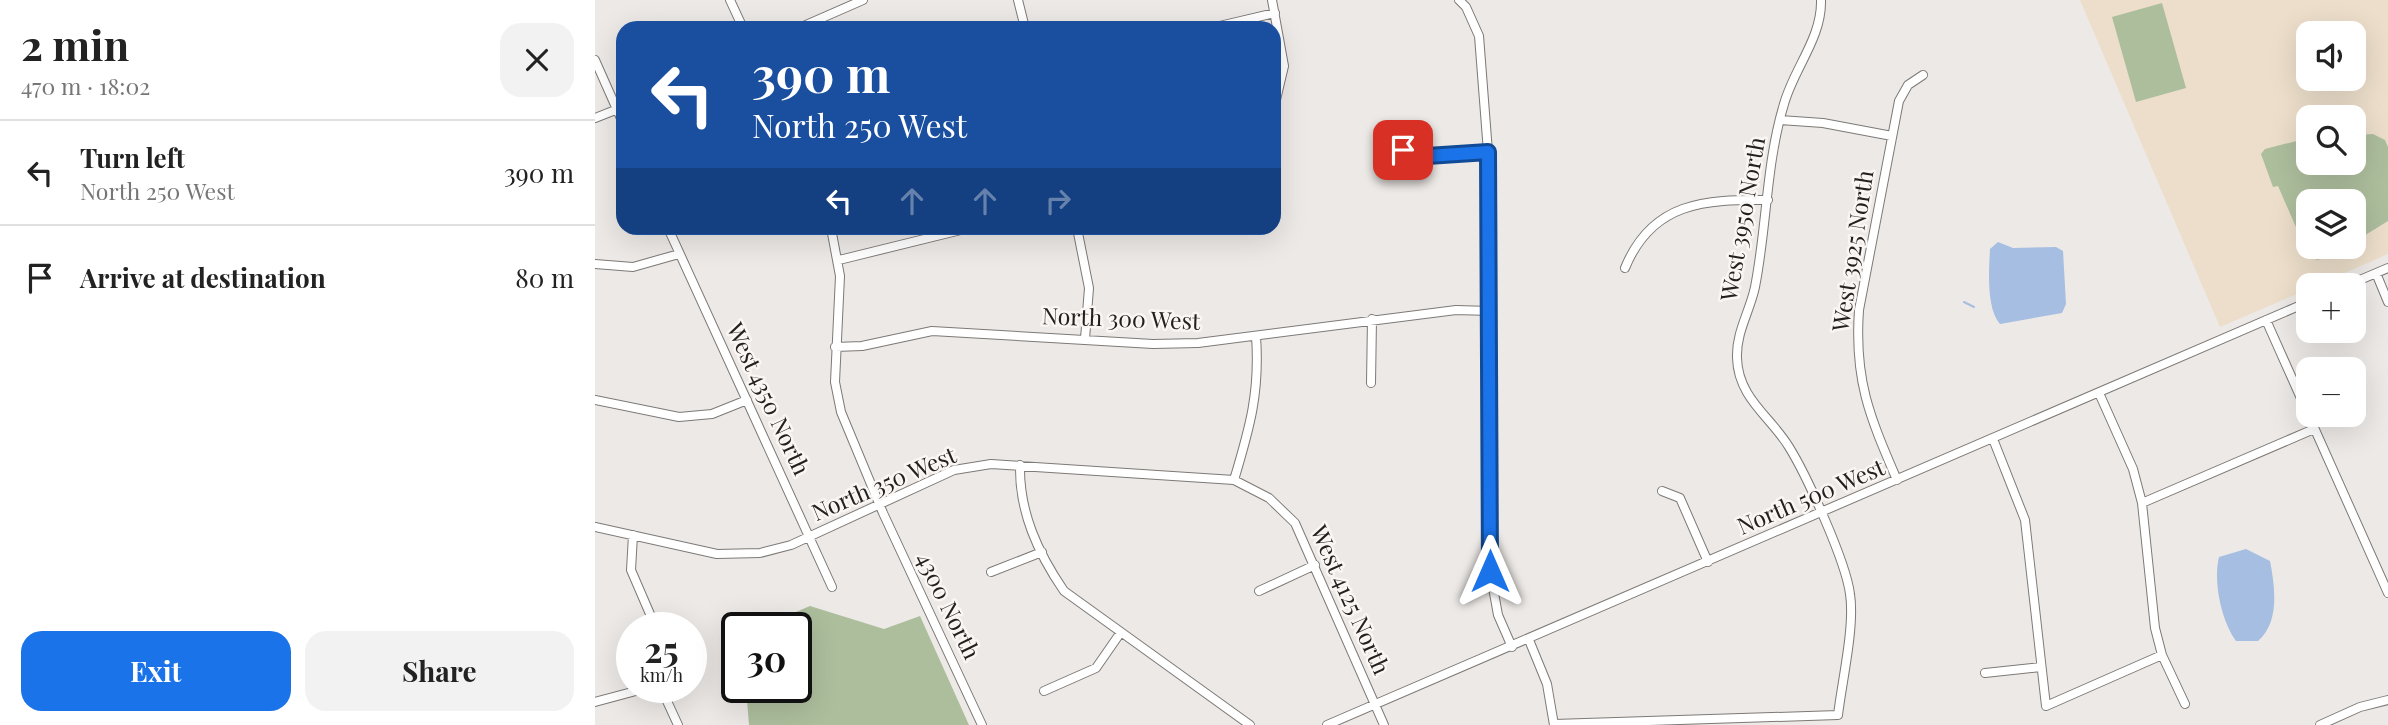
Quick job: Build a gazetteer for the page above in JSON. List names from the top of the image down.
{
  "streets": {
    "street": [
      "West 3950 North",
      "West 3925 North",
      "North 300 West",
      "West 4350 North",
      "North 350 West",
      "North 500 West",
      "West 4125 North",
      "4300 North"
    ]
  },
  "crossings": [
    ["West 3950 North", "North 500 West"],
    ["West 3925 North", "North 500 West"],
    ["North 300 West", "4300 North"],
    ["West 4350 North", "North 350 West"],
    ["North 350 West", "West 4125 North"],
    ["North 350 West", "4300 North"],
    ["North 500 West", "West 4125 North"]
  ],
  "page": {
    "heading": ["2 min", "470 m · 18:02"],
    "map_buttons": ["+", "−"],
    "turn": ["390 m", "North 250 West"],
    "list": [
      {
        "name": "Turn left",
        "note": "North 250 West",
        "value": "390 m"
      },
      {
        "name": "Arrive at destination",
        "value": "80 m"
      }
    ],
    "speed": "25 km/h",
    "limit": "30",
    "buttons": ["Exit", "Share"]
  }
}
